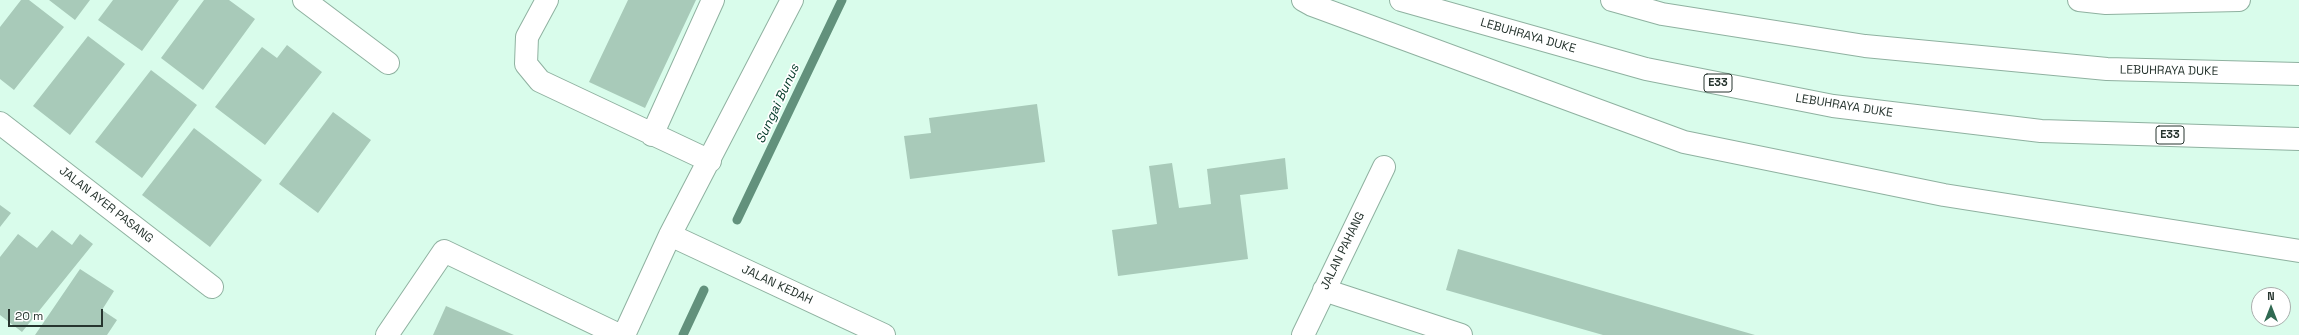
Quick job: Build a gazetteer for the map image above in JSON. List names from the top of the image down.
{
  "streets": {
    "main road": [
      "LEBUHRAYA DUKE",
      "E33",
      "JALAN AYER PASANG",
      "JALAN PAHANG",
      "JALAN KEDAH"
    ]
  },
  "water": ["Sungai Bunus"],
  "scale_bar": "20 m",
  "north": "top"
}
